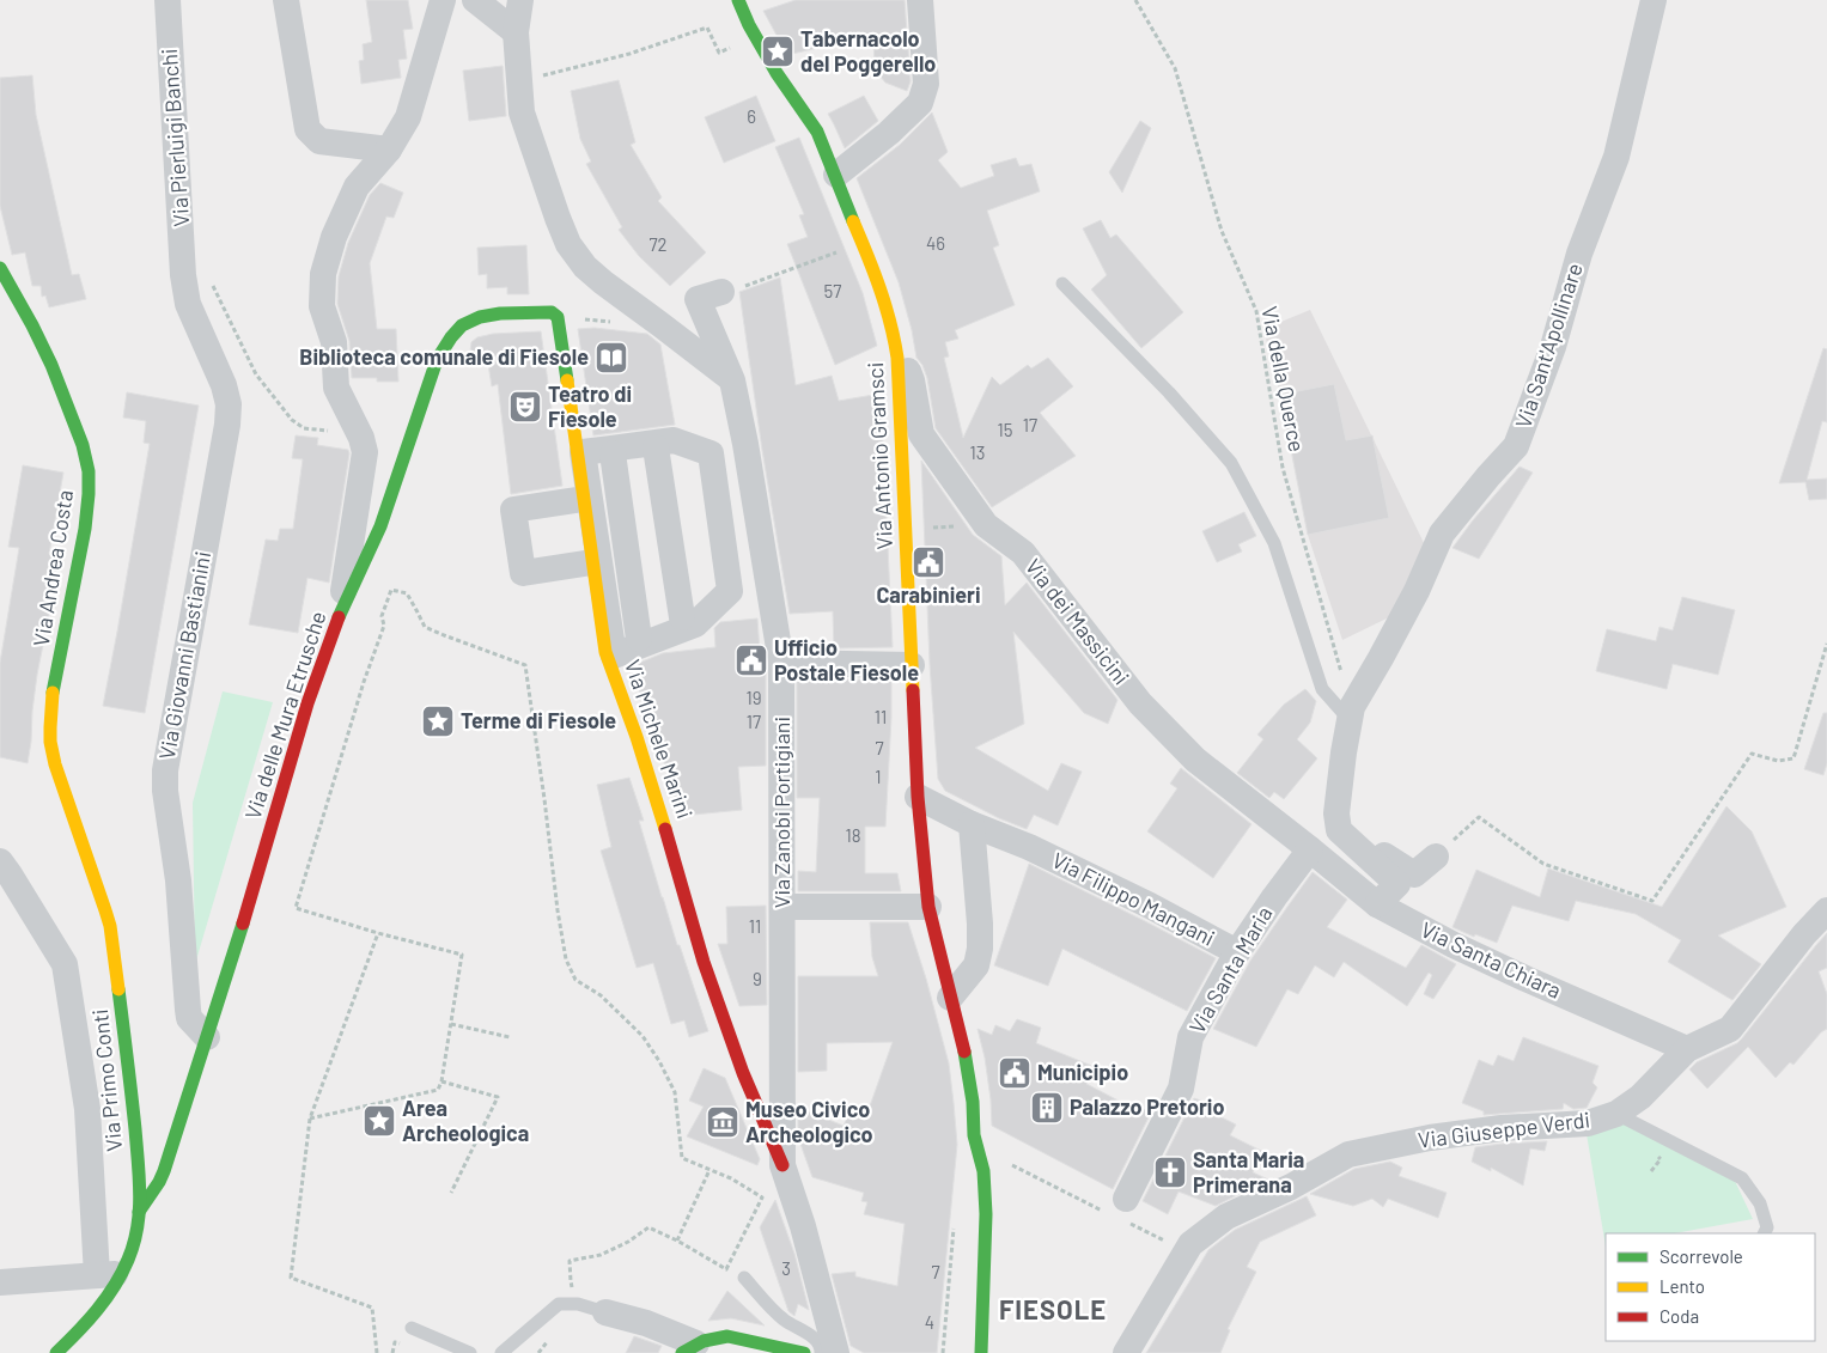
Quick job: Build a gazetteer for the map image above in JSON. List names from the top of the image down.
{
  "streets": {
    "street": [
      "Via Pierluigi Banchi",
      "Via Sant'Apollinare",
      "Via Antonio Gramsci",
      "Via Andrea Costa",
      "Via dei Massicini",
      "Via Giovanni Bastianini",
      "Via delle Mura Etrusche",
      "Via Michele Marini",
      "Via Zanobi Portigiani",
      "Via Filippo Mangani",
      "Via Santa Chiara",
      "Via Santa Maria",
      "Via Primo Conti",
      "Via Giuseppe Verdi"
    ],
    "path": ["Via della Querce"]
  },
  "crossings": [
    ["Via Pierluigi Banchi", "Via Giovanni Bastianini"],
    ["Via Sant'Apollinare", "Via della Querce"],
    ["Via Antonio Gramsci", "Via dei Massicini"],
    ["Via Antonio Gramsci", "Via Filippo Mangani"],
    ["Via Andrea Costa", "Via Primo Conti"],
    ["Via dei Massicini", "Via Santa Chiara"],
    ["Via dei Massicini", "Via Santa Maria"],
    ["Via Giovanni Bastianini", "Via delle Mura Etrusche"],
    ["Via delle Mura Etrusche", "Via Michele Marini"],
    ["Via delle Mura Etrusche", "Via Primo Conti"],
    ["Via Michele Marini", "Via Zanobi Portigiani"],
    ["Via Filippo Mangani", "Via Santa Maria"],
    ["Via Santa Chiara", "Via Santa Maria"],
    ["Via Santa Chiara", "Via Giuseppe Verdi"]
  ],
  "districts": ["FIESOLE"],
  "places": {
    "place": ["Tabernacolo del Poggerello", "Terme di Fiesole", "Area Archeologica"],
    "library": ["Biblioteca comunale di Fiesole"],
    "theatre": ["Teatro di Fiesole"],
    "public building": ["Carabinieri", "Ufficio Postale Fiesole", "Municipio"],
    "building": ["Palazzo Pretorio"],
    "museum": ["Museo Civico Archeologico"],
    "church": ["Santa Maria Primerana"]
  },
  "house_numbers": [
    "6",
    "46",
    "72",
    "57",
    "17",
    "15",
    "13",
    "19",
    "11",
    "17",
    "7",
    "1",
    "18",
    "11",
    "9",
    "3",
    "7",
    "4"
  ],
  "legend": ["Scorrevole", "Lento", "Coda"]
}
